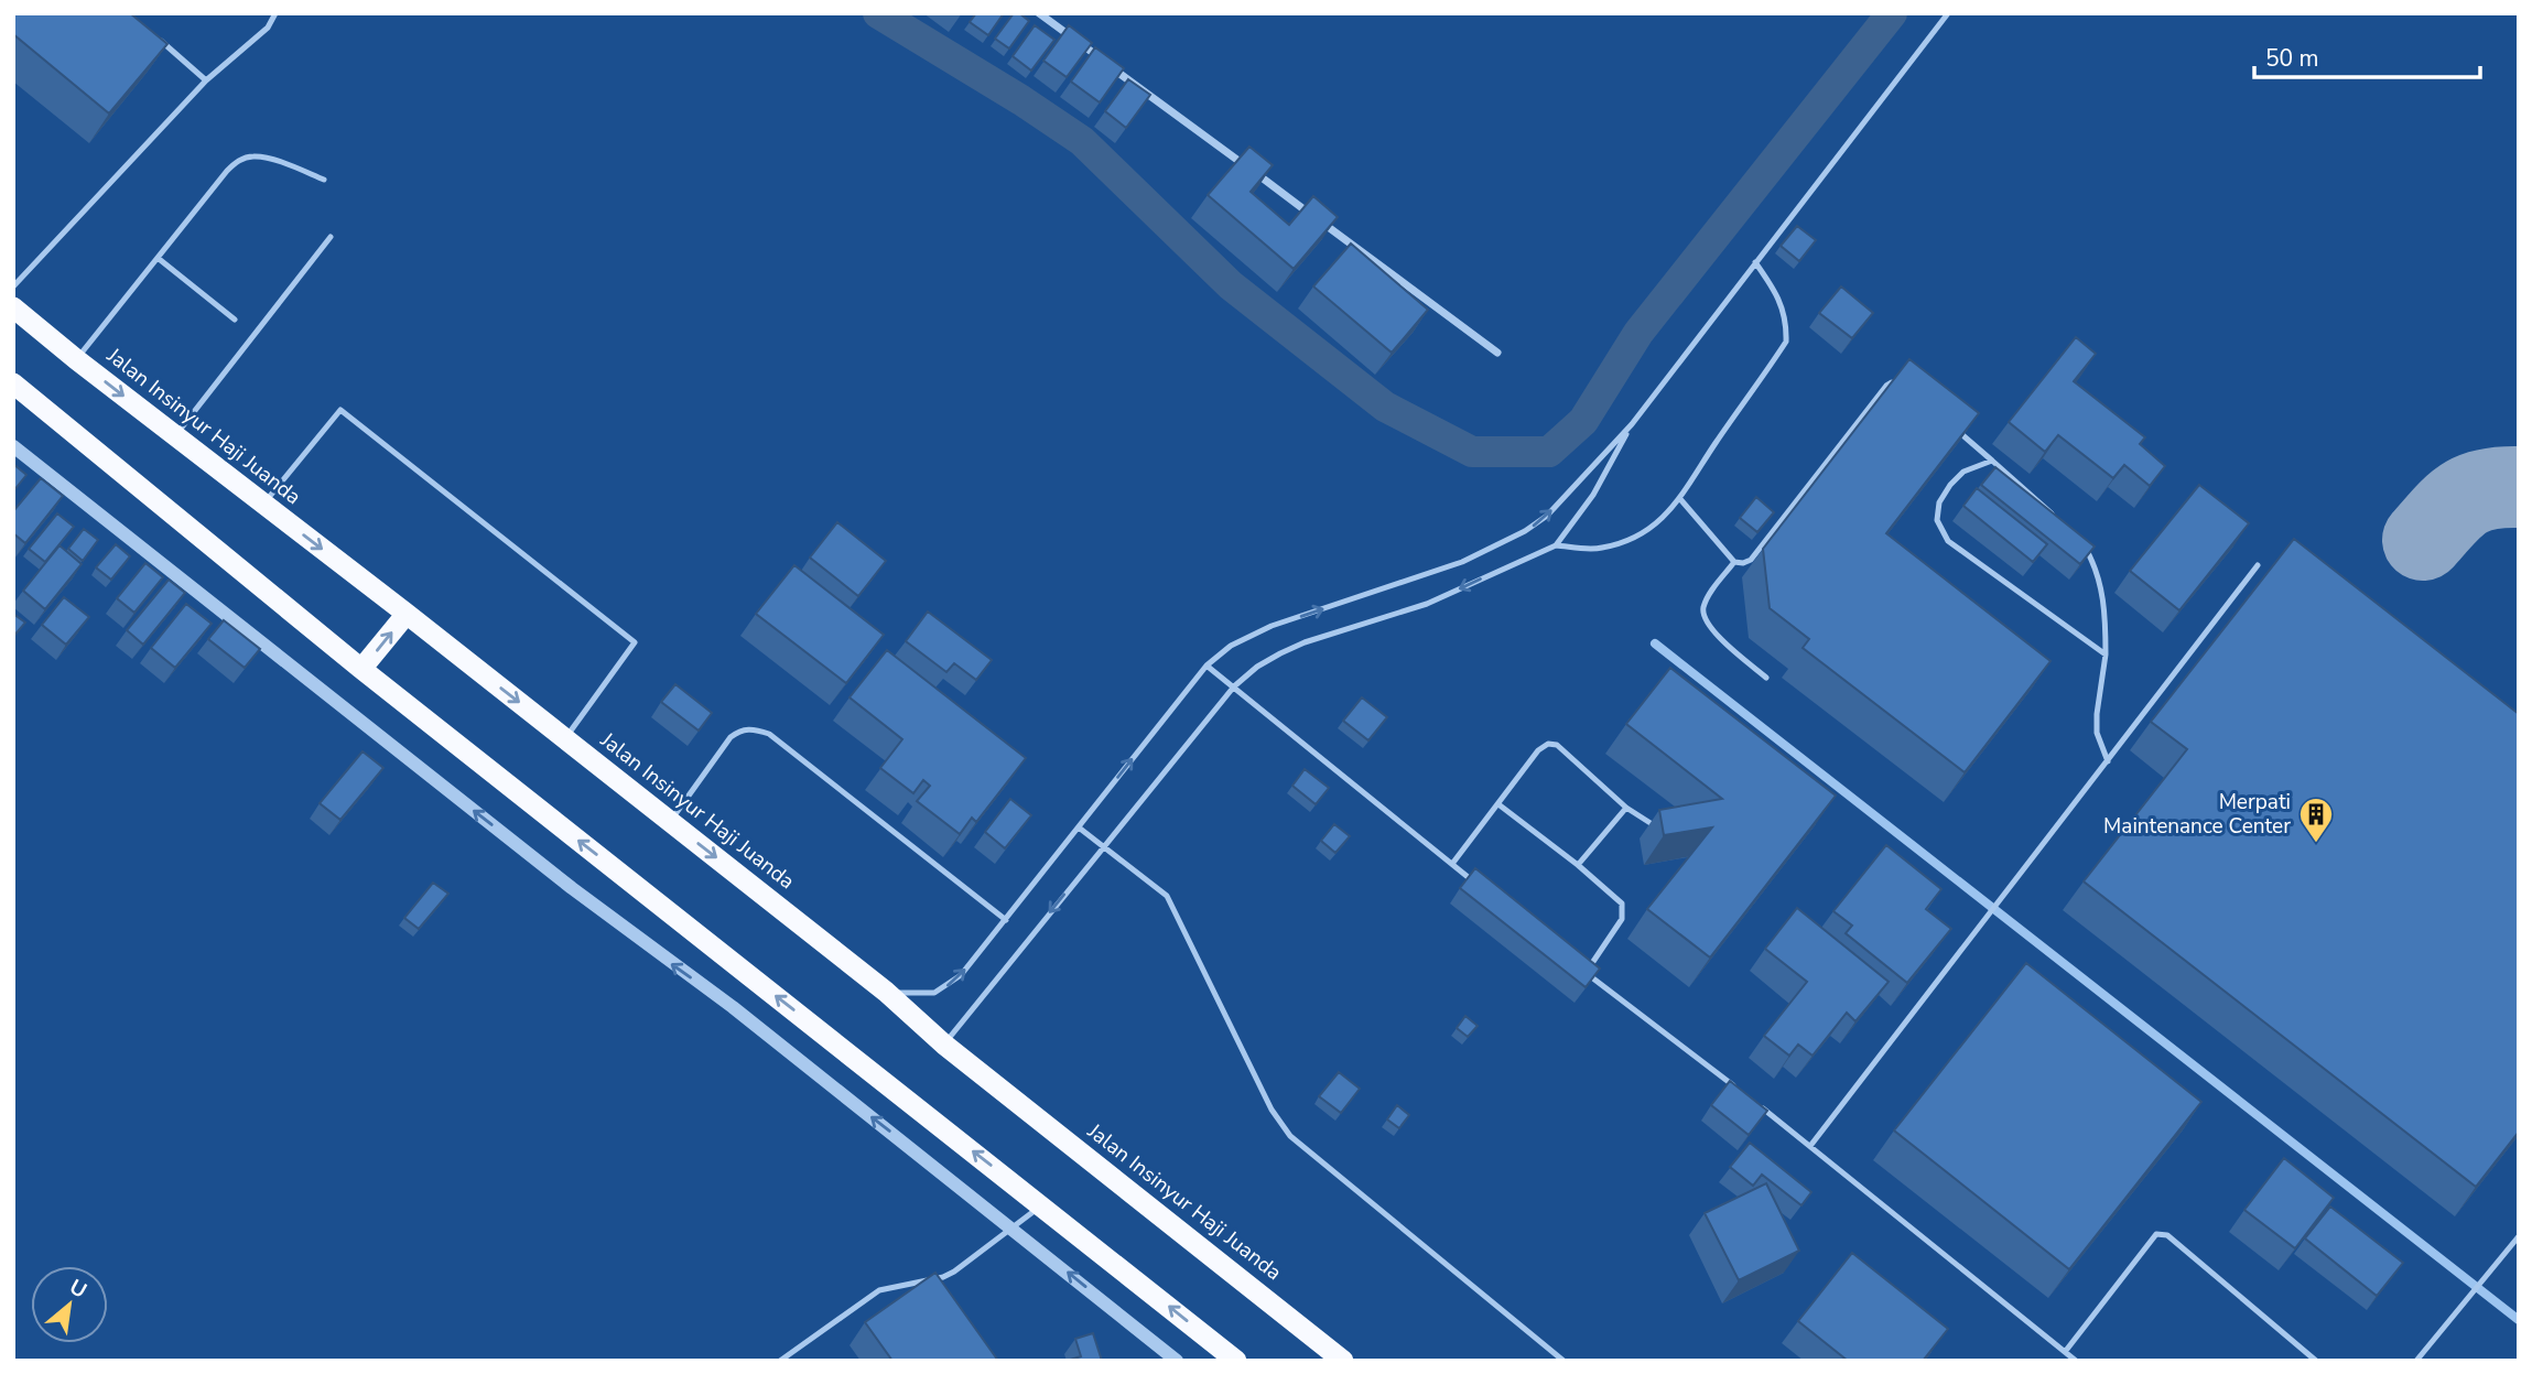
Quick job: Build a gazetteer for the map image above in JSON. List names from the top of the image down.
{
  "streets": {
    "highway": ["Jalan Insinyur Haji Juanda"]
  },
  "places": {
    "building": ["Merpati Maintenance Center"]
  },
  "scale_bar": "50 m",
  "north": "top right"
}
